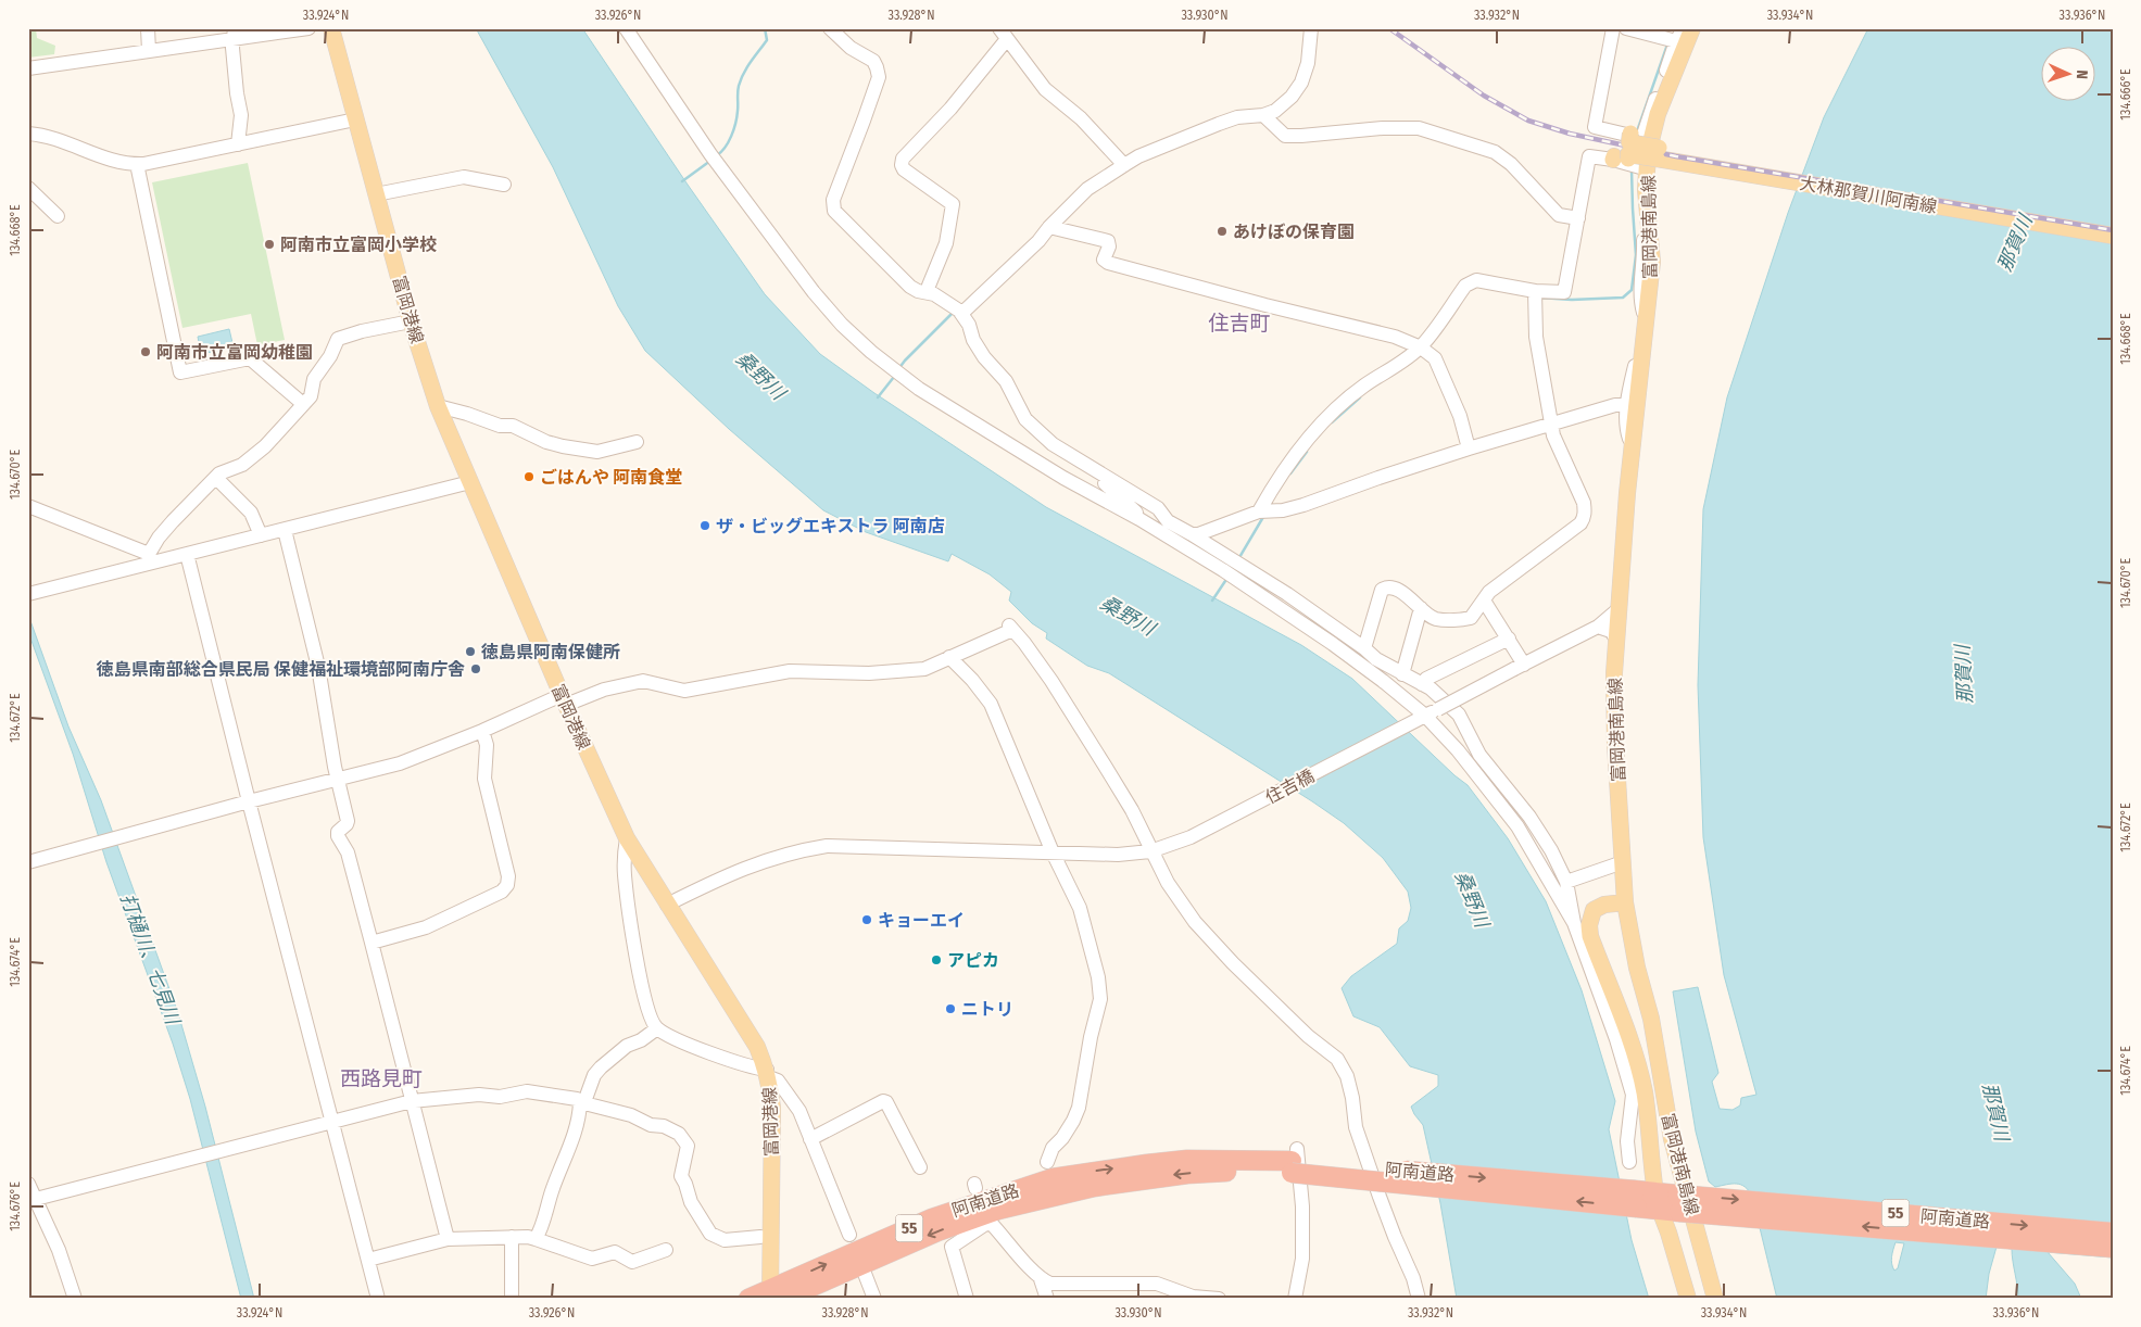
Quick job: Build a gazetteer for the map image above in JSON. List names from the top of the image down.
{
  "streets": {
    "highway": ["阿南道路", "55"],
    "main road": ["大林那賀川阿南線", "富岡港南島線", "富岡港線"],
    "street": ["住吉橋"]
  },
  "crossings": [
    ["大林那賀川阿南線", "富岡港南島線"],
    ["富岡港南島線", "住吉橋"],
    ["富岡港線", "住吉橋"],
    ["富岡港線", "阿南道路"]
  ],
  "districts": ["住吉町", "西路見町"],
  "water": ["那賀川", "桑野川", "打樋川、七見川"],
  "places": [
    "あけぼの保育園",
    "阿南市立富岡小学校",
    "阿南市立富岡幼稚園",
    "ごはんや 阿南食堂",
    "ザ・ビッグエキストラ 阿南店",
    "徳島県阿南保健所",
    "徳島県南部総合県民局 保健福祉環境部阿南庁舎",
    "キョーエイ",
    "アピカ",
    "ニトリ"
  ],
  "north": "right",
  "coordinates": [
    "33.924°N",
    "33.926°N",
    "33.928°N",
    "33.930°N",
    "33.932°N",
    "33.934°N",
    "33.936°N",
    "134.666°E",
    "134.668°E",
    "134.670°E",
    "134.672°E",
    "134.674°E",
    "134.676°E"
  ]
}
